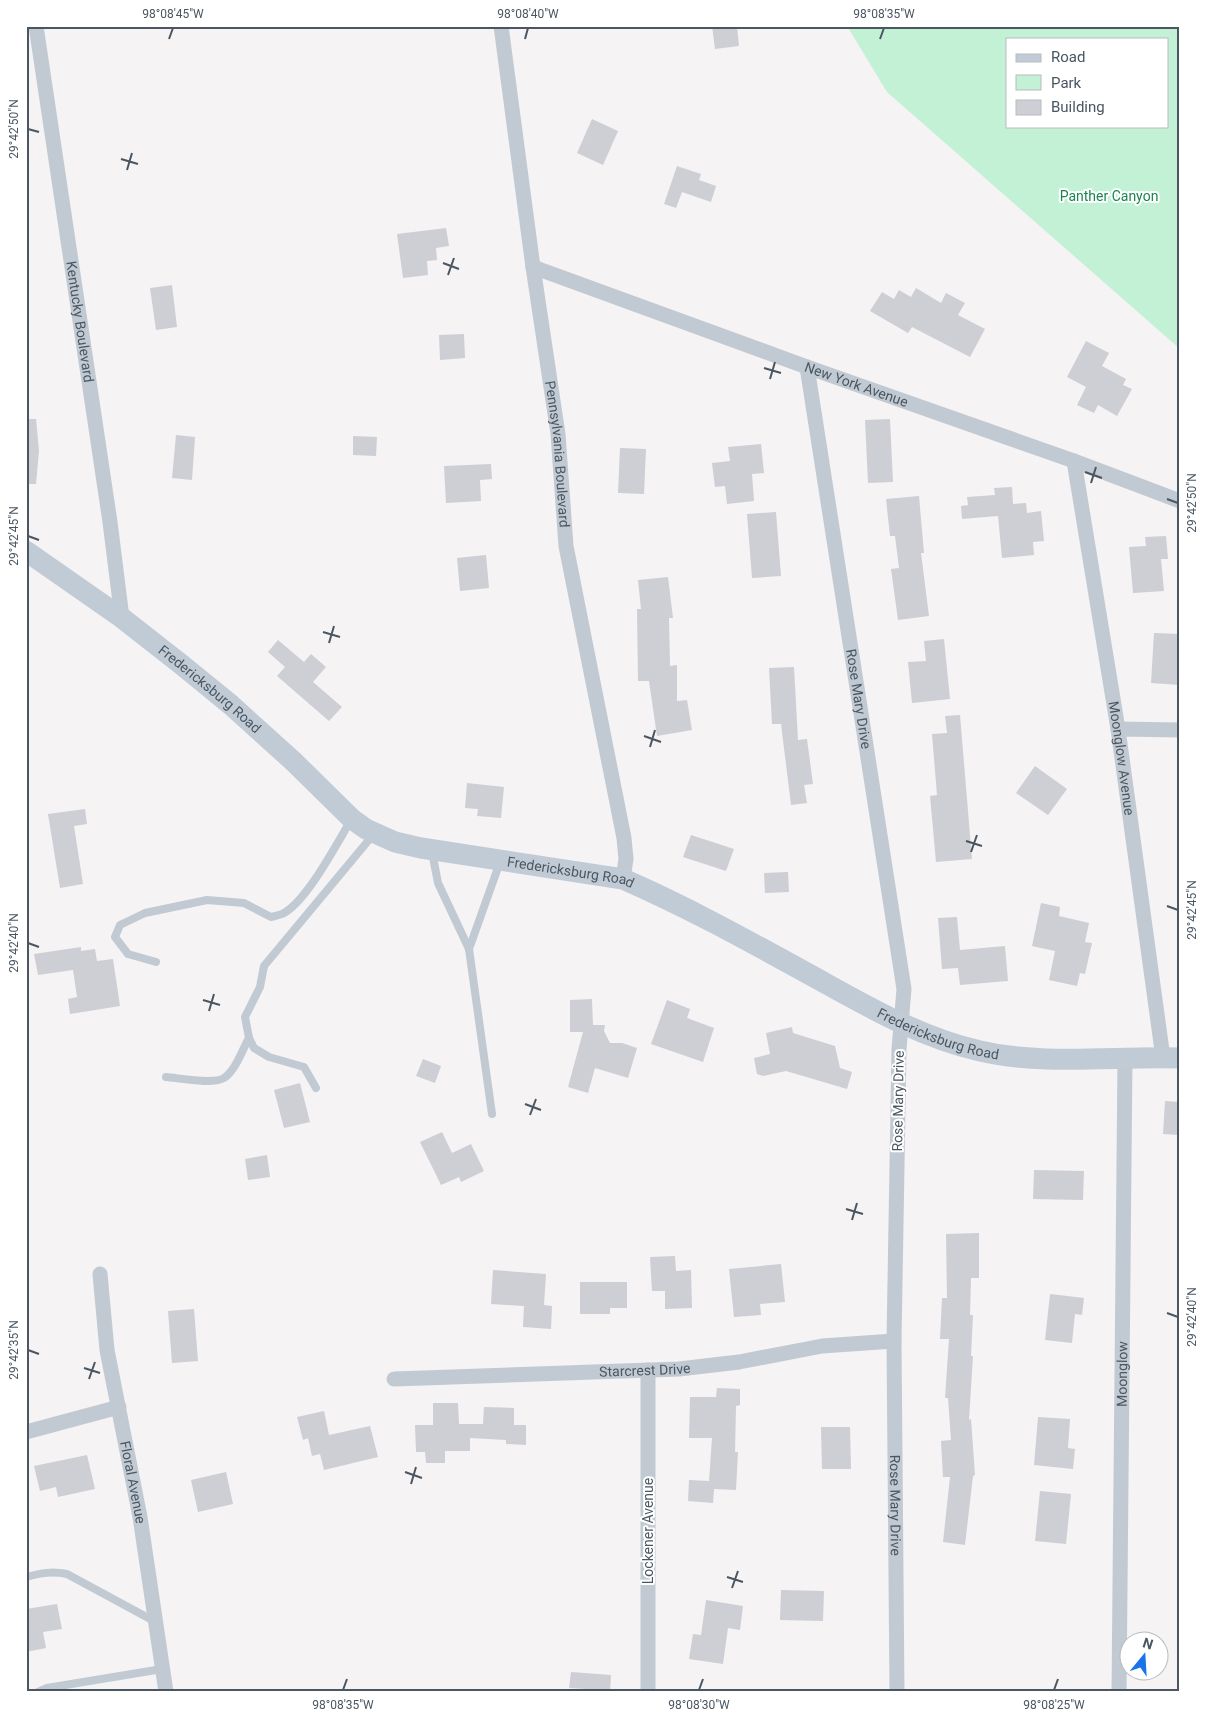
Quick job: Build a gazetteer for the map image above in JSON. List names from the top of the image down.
{
  "streets": {
    "street": [
      "Kentucky Boulevard",
      "New York Avenue",
      "Pennsylvania Boulevard",
      "Fredericksburg Road",
      "Rose Mary Drive",
      "Moonglow Avenue",
      "Starcrest Drive",
      "Moonglow",
      "Floral Avenue",
      "Lockener Avenue"
    ]
  },
  "crossings": [
    ["Kentucky Boulevard", "Fredericksburg Road"],
    ["New York Avenue", "Pennsylvania Boulevard"],
    ["New York Avenue", "Rose Mary Drive"],
    ["New York Avenue", "Moonglow Avenue"],
    ["Pennsylvania Boulevard", "Fredericksburg Road"],
    ["Fredericksburg Road", "Rose Mary Drive"],
    ["Fredericksburg Road", "Moonglow Avenue"],
    ["Fredericksburg Road", "Moonglow"],
    ["Rose Mary Drive", "Starcrest Drive"],
    ["Starcrest Drive", "Lockener Avenue"]
  ],
  "parks": ["Panther Canyon"],
  "legend": ["Road", "Park", "Building"],
  "north": "top",
  "coordinates": [
    "98°08'45\"W",
    "98°08'40\"W",
    "98°08'35\"W",
    "29°42'50\"N",
    "29°42'45\"N",
    "29°42'40\"N",
    "29°42'35\"N",
    "98°08'30\"W",
    "98°08'25\"W"
  ]
}
